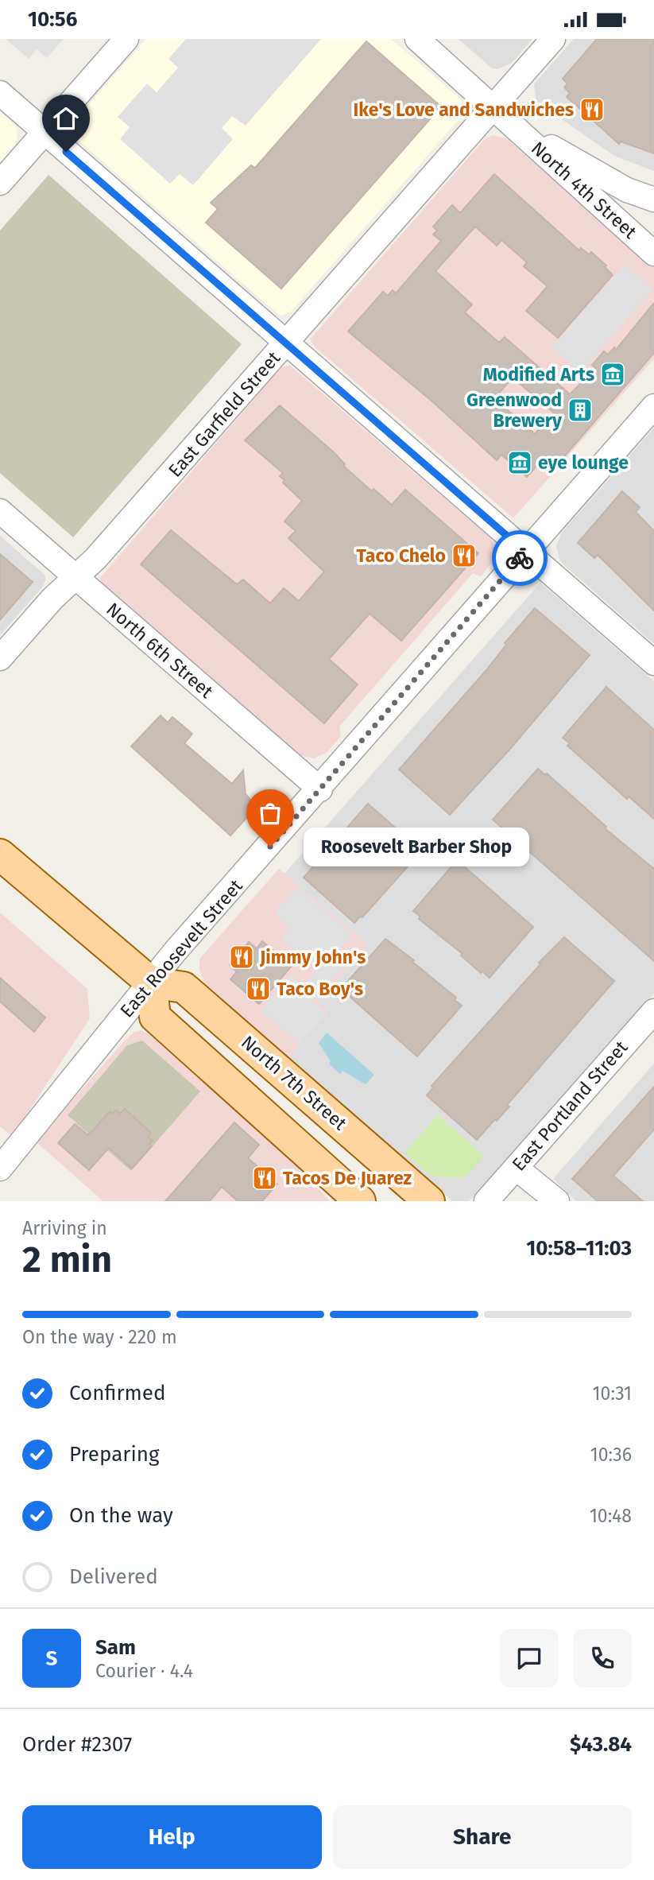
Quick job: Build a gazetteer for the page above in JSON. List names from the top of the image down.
{
  "streets": {
    "main road": ["North 7th Street"],
    "street": [
      "North 4th Street",
      "East Garfield Street",
      "North 6th Street",
      "East Roosevelt Street",
      "East Portland Street"
    ]
  },
  "crossings": [
    ["North 4th Street", "East Garfield Street"],
    ["East Garfield Street", "North 6th Street"],
    ["North 6th Street", "East Roosevelt Street"],
    ["East Roosevelt Street", "North 7th Street"]
  ],
  "places": {
    "restaurant": [
      "Ike's Love and Sandwiches",
      "Taco Chelo",
      "Jimmy John's",
      "Taco Boy's",
      "Tacos De Juarez"
    ],
    "museum": ["Modified Arts", "eye lounge"],
    "building": ["Greenwood Brewery"],
    "other": ["Roosevelt Barber Shop"]
  },
  "page": {
    "status": "10:56",
    "bubble": "Roosevelt Barber Shop",
    "heading": ["2 min", "Arriving in", "10:58–11:03"],
    "panel": [
      "Sam",
      "Courier · 4.4",
      "Order #2307",
      "$43.84"
    ],
    "bar": "On the way · 220 m",
    "list": [
      ["Confirmed", "10:31"],
      ["Preparing", "10:36"],
      ["On the way", "10:48"],
      "Delivered"
    ],
    "round": "S",
    "buttons": ["Help", "Share"]
  }
}
